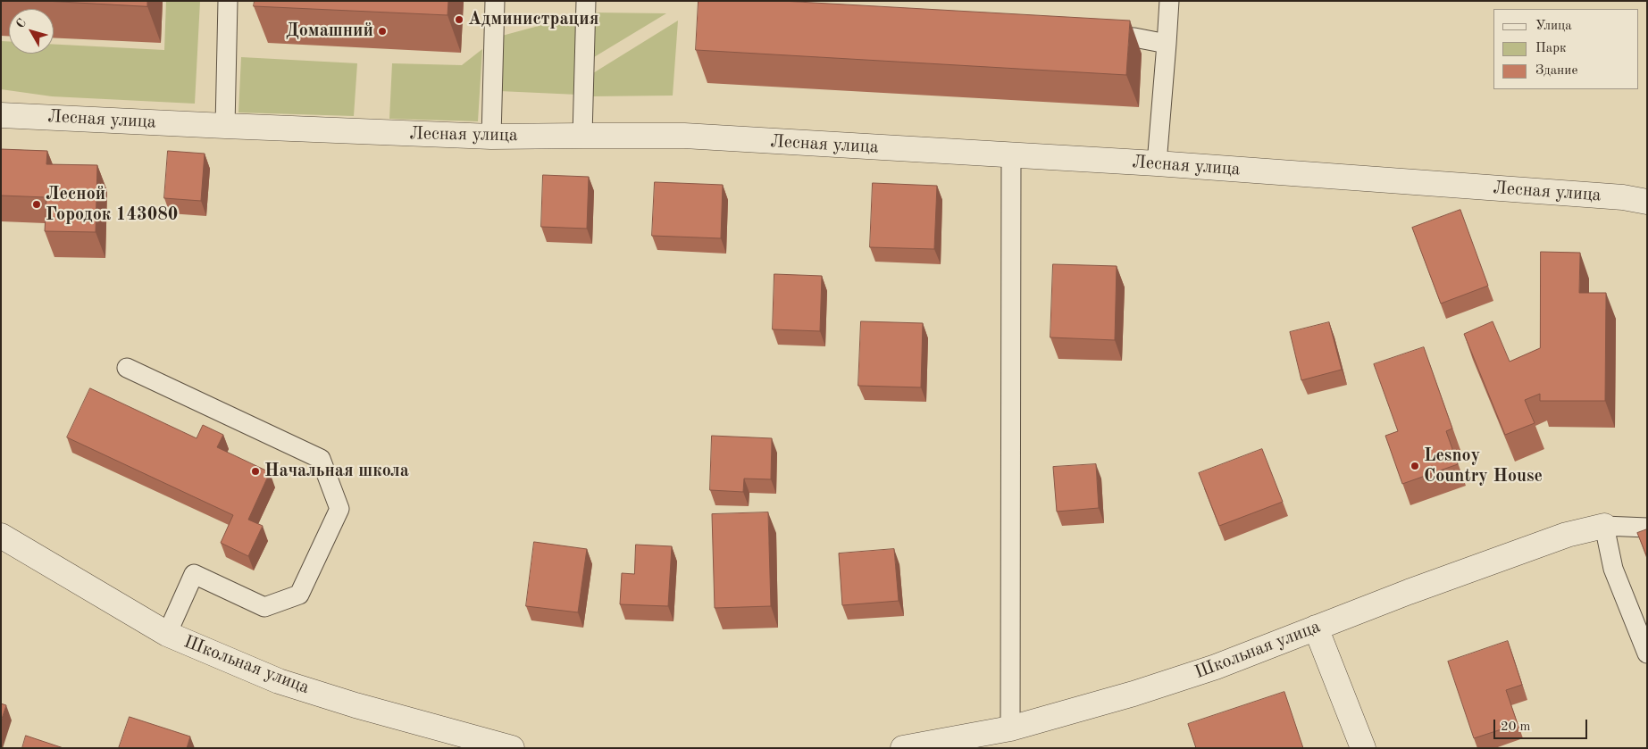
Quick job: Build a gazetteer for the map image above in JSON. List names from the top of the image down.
{
  "streets": {
    "street": ["Лесная улица", "Школьная улица"]
  },
  "places": [
    "Администрация",
    "Домашний",
    "Лесной Городок 143080",
    "Lesnoy Country House",
    "Начальная школа"
  ],
  "legend": ["Улица", "Парк", "Здание"],
  "scale_bar": "20 m",
  "north": "top left"
}
